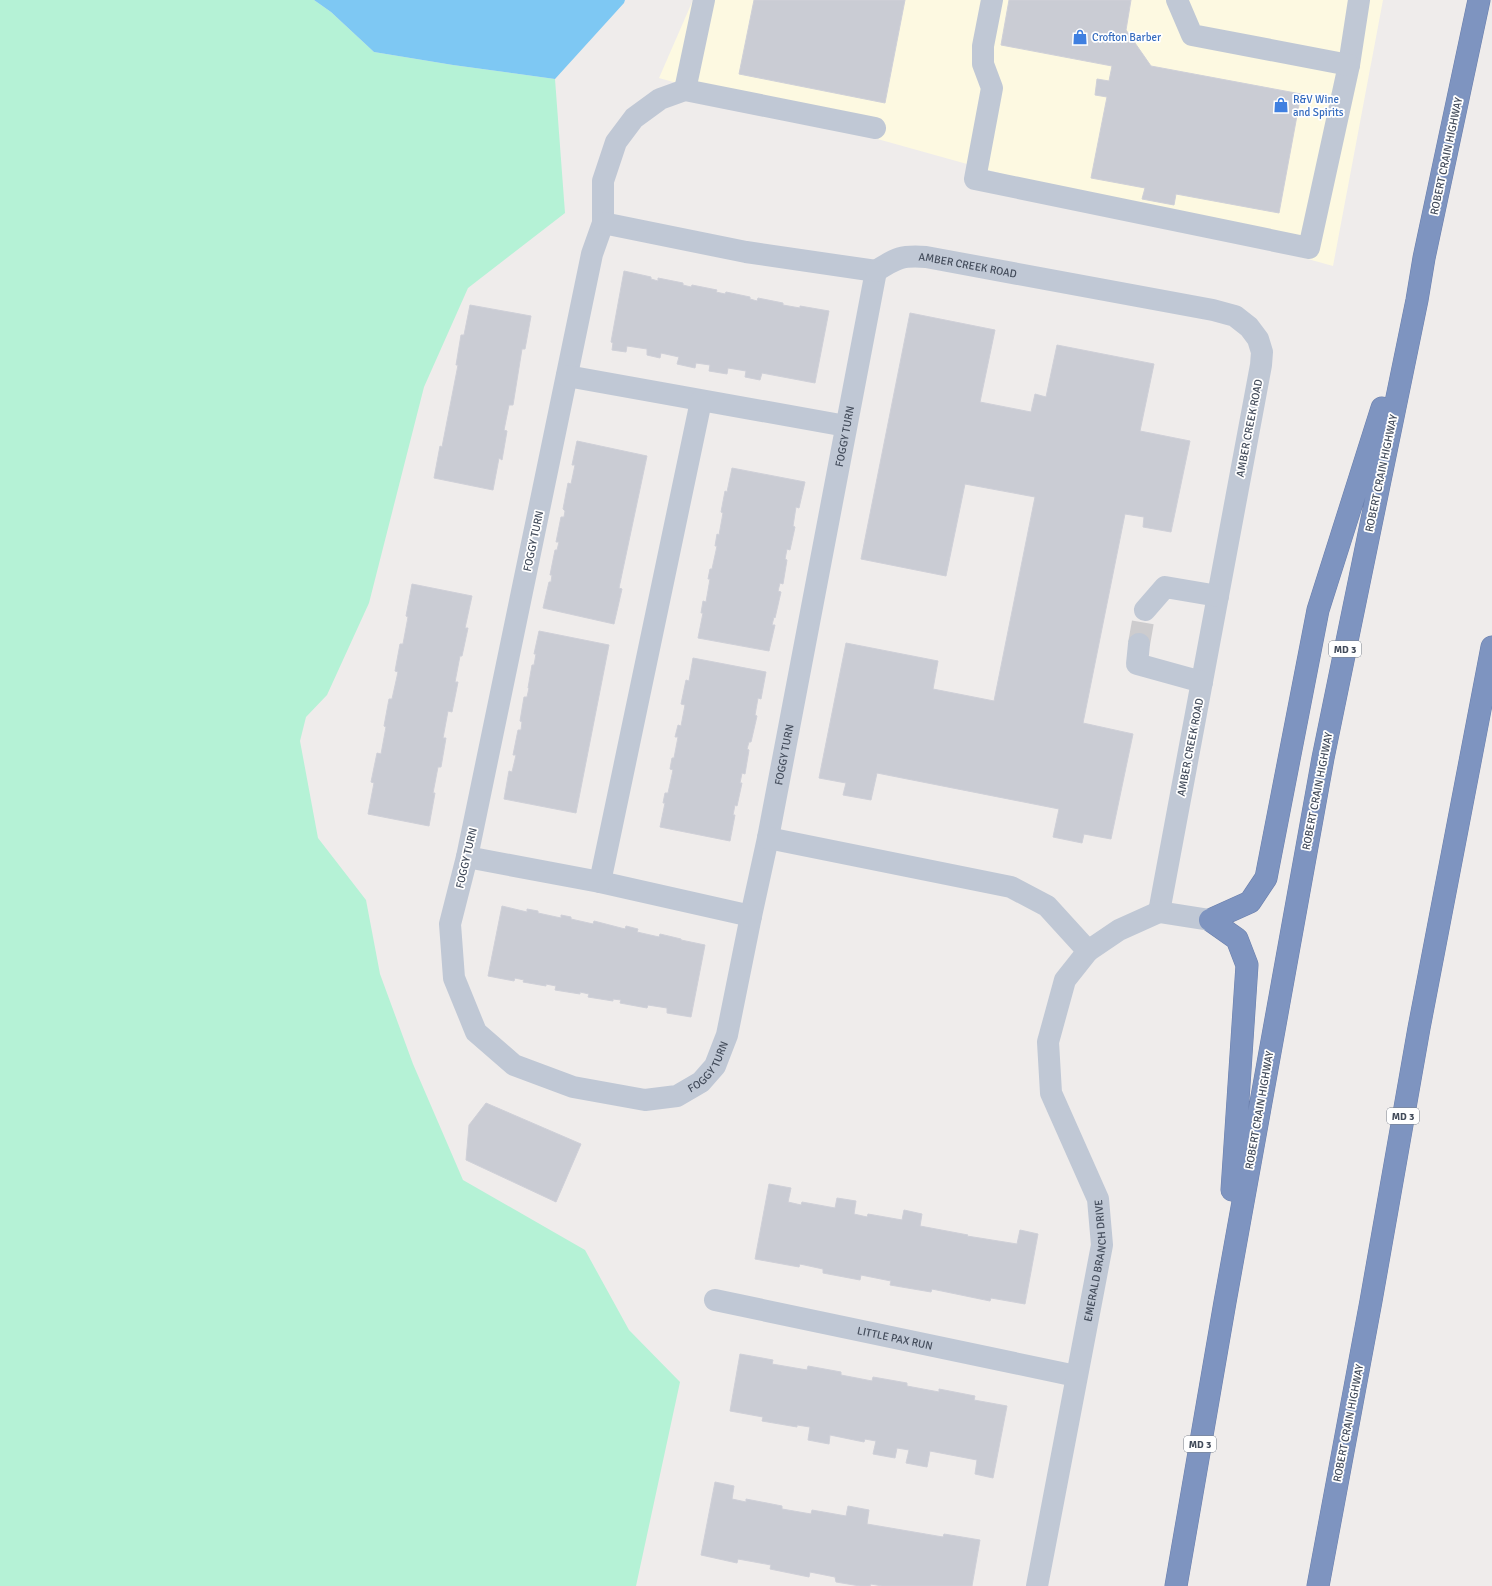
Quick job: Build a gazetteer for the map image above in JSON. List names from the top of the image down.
{
  "streets": {
    "highway": ["ROBERT CRAIN HIGHWAY", "MD 3"],
    "street": [
      "AMBER CREEK ROAD",
      "FOGGY TURN",
      "EMERALD BRANCH DRIVE",
      "LITTLE PAX RUN"
    ]
  },
  "crossings": [
    ["AMBER CREEK ROAD", "FOGGY TURN"],
    ["AMBER CREEK ROAD", "EMERALD BRANCH DRIVE"],
    ["EMERALD BRANCH DRIVE", "LITTLE PAX RUN"]
  ],
  "places": {
    "shop": ["Crofton Barber", "R&V Wine and Spirits"]
  }
}
